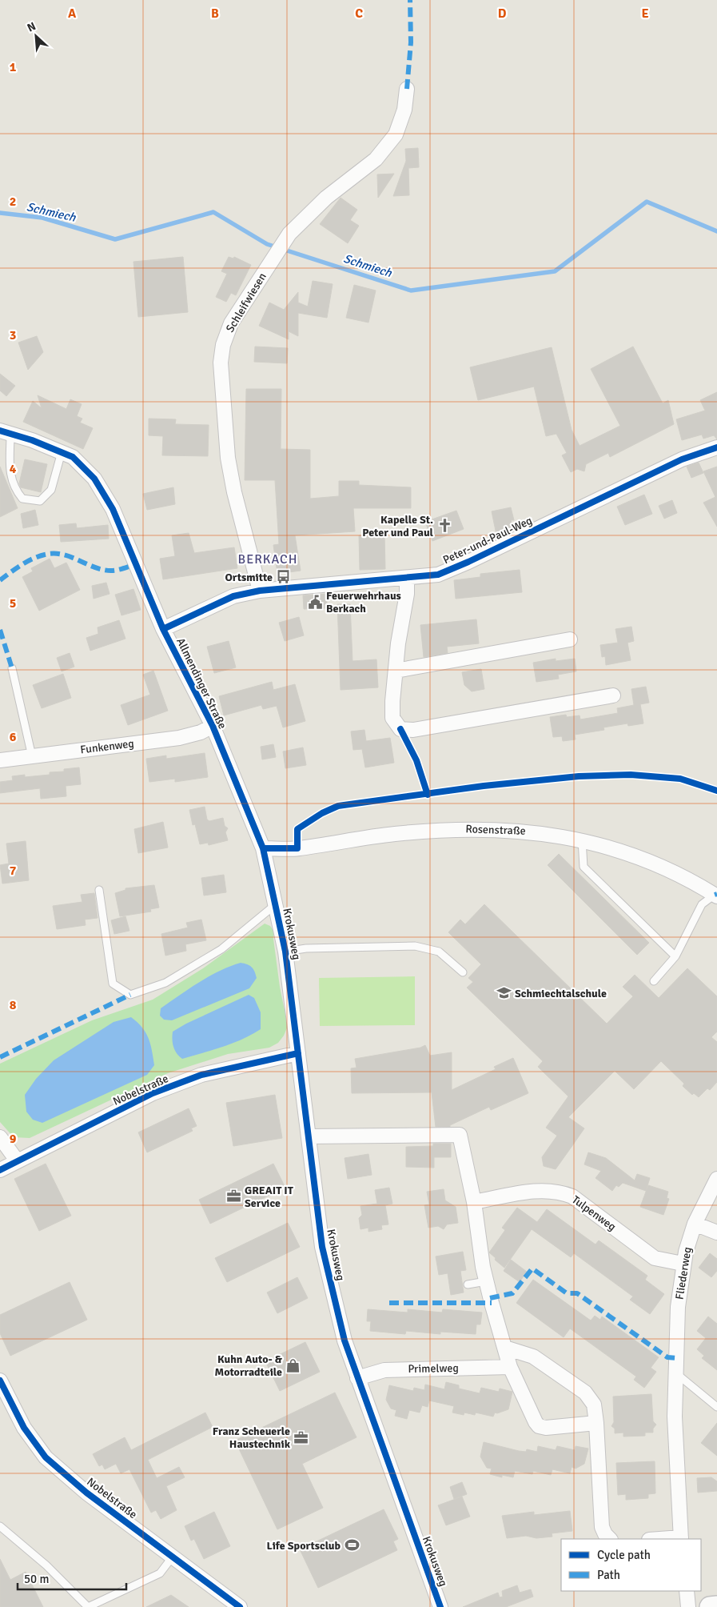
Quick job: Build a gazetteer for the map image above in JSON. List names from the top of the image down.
{
  "streets": {
    "street": [
      "Schleifwiesen",
      "Peter-und-Paul-Weg",
      "Allmendinger Straße",
      "Funkenweg",
      "Rosenstraße",
      "Krokusweg",
      "Nobelstraße",
      "Tulpenweg",
      "Fliederweg",
      "Primelweg"
    ]
  },
  "crossings": [
    ["Schleifwiesen", "Peter-und-Paul-Weg"],
    ["Peter-und-Paul-Weg", "Allmendinger Straße"],
    ["Allmendinger Straße", "Funkenweg"],
    ["Allmendinger Straße", "Rosenstraße"],
    ["Allmendinger Straße", "Krokusweg"],
    ["Krokusweg", "Nobelstraße"],
    ["Krokusweg", "Primelweg"],
    ["Tulpenweg", "Fliederweg"]
  ],
  "districts": ["BERKACH"],
  "water": ["Schmiech"],
  "places": {
    "church": ["Kapelle St. Peter und Paul"],
    "bus stop": ["Ortsmitte"],
    "public building": ["Feuerwehrhaus Berkach"],
    "school or university": ["Schmiechtalschule"],
    "office": ["GREAIT IT Service", "Franz Scheuerle Haustechnik"],
    "shop": ["Kuhn Auto- & Motorradteile"],
    "sports": ["Life Sportsclub"]
  },
  "legend": ["Cycle path", "Path"],
  "scale_bar": "50 m",
  "north": "top left",
  "grid": {
    "columns": [
      "A",
      "B",
      "C",
      "D",
      "E"
    ],
    "rows": [
      "1",
      "2",
      "3",
      "4",
      "5",
      "6",
      "7",
      "8",
      "9"
    ]
  }
}
